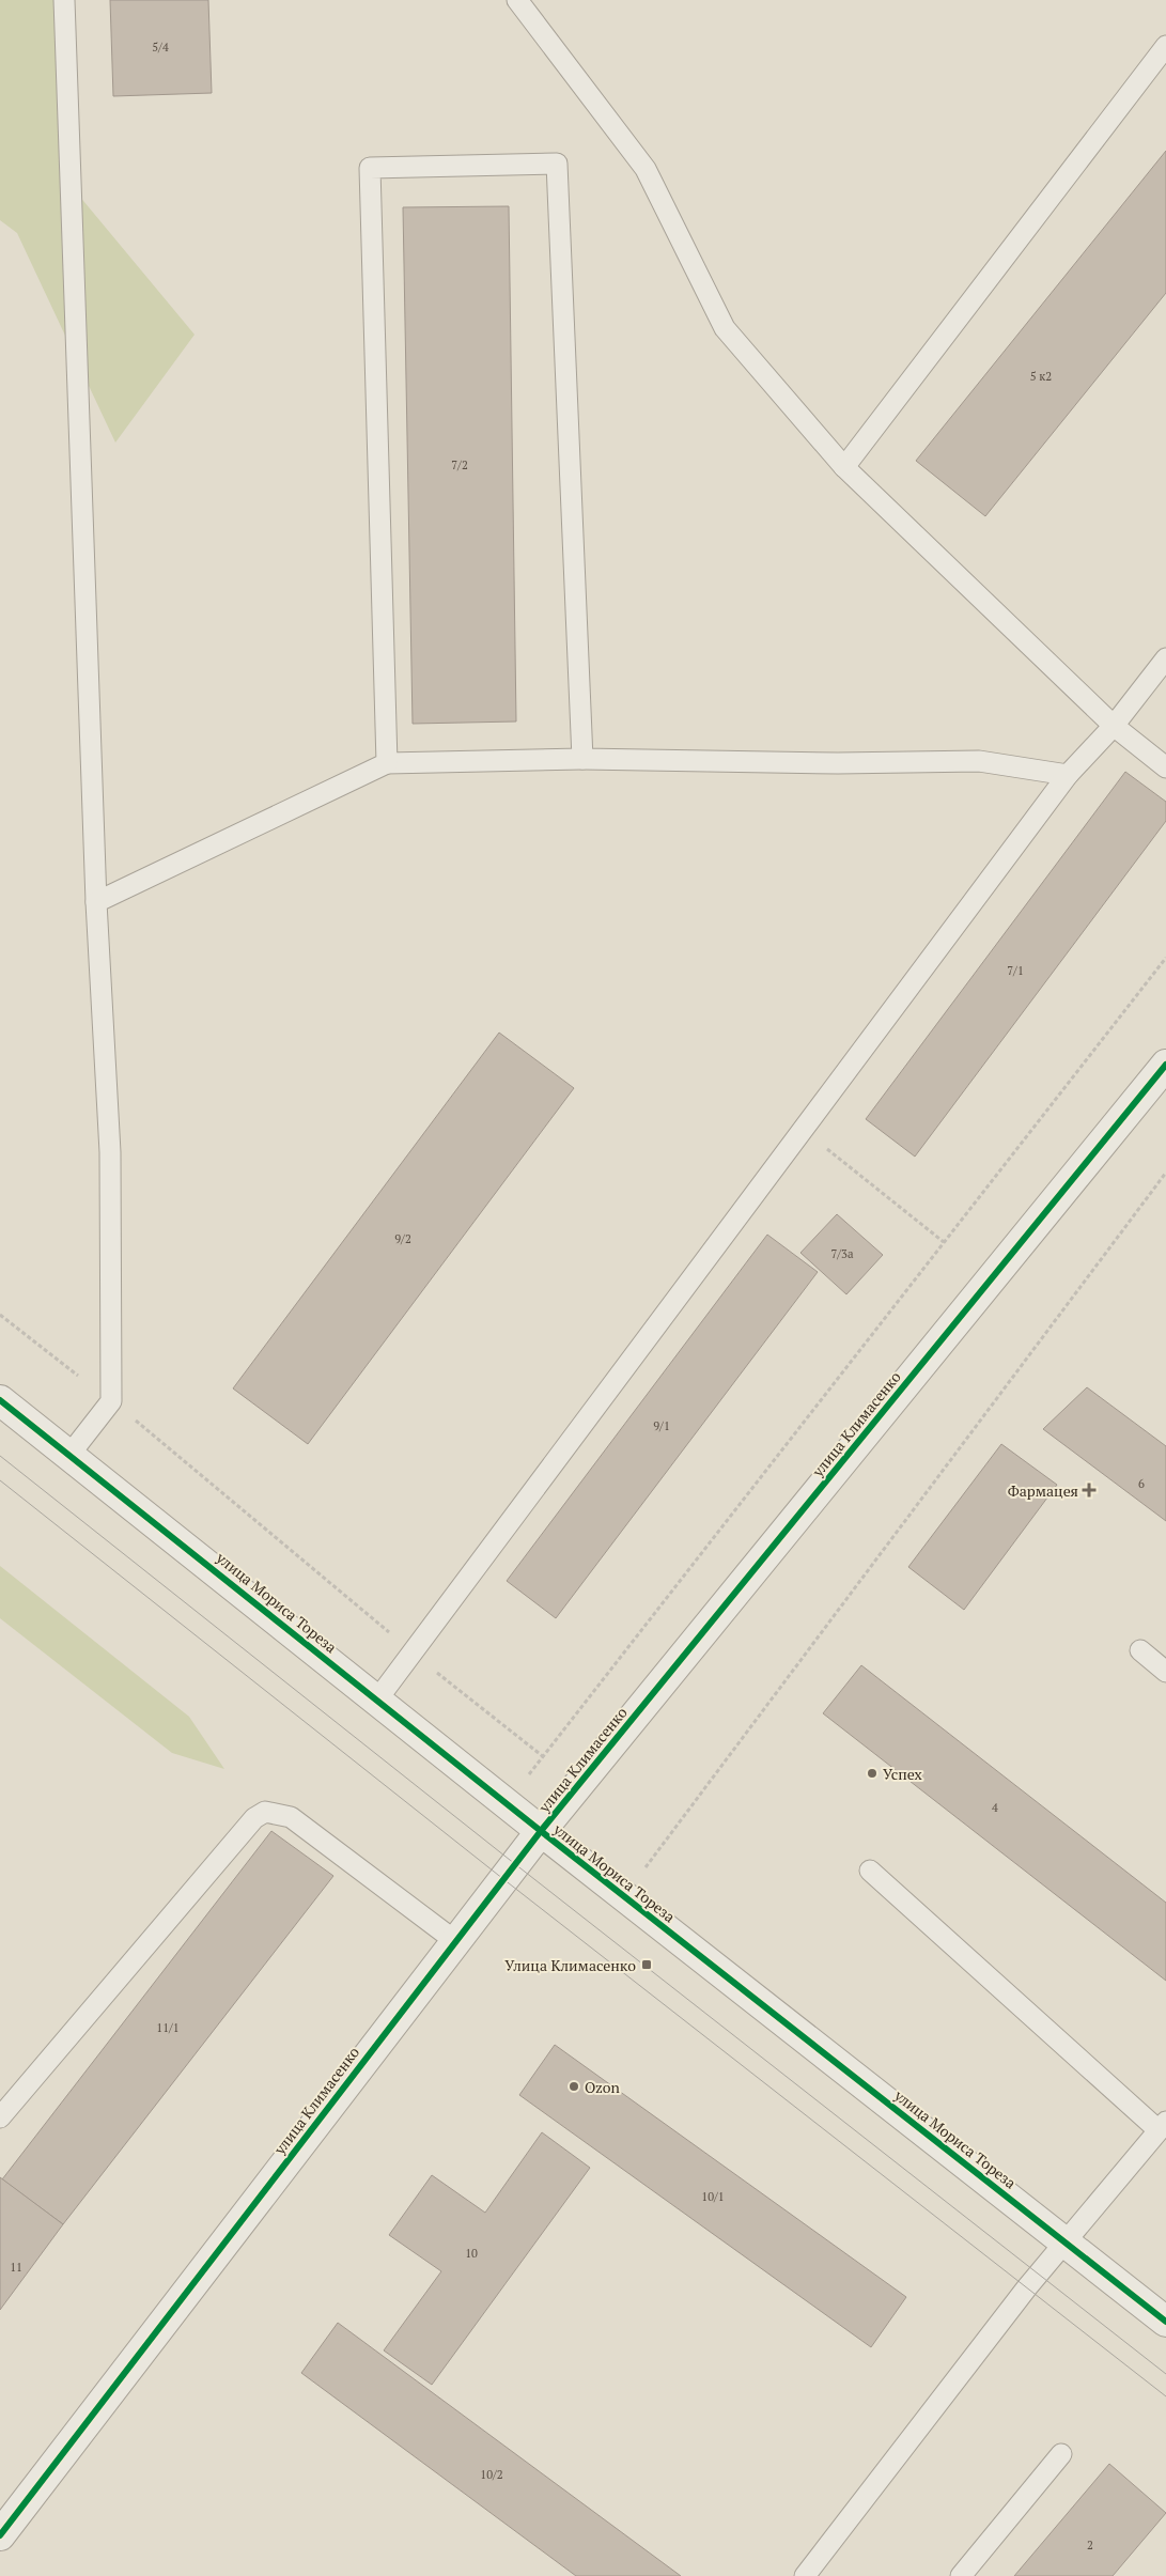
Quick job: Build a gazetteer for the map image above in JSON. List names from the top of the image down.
{
  "streets": {
    "street": ["улица Климасенко", "улица Мориса Тореза"]
  },
  "crossings": [
    ["улица Климасенко", "улица Мориса Тореза"]
  ],
  "places": {
    "health": ["Фармацея"],
    "other": ["Успех", "Ozon"],
    "transit": ["Улица Климасенко"]
  },
  "house_numbers": [
    "5/4",
    "5 к2",
    "7/2",
    "7/1",
    "9/2",
    "7/3а",
    "9/1",
    "6",
    "4",
    "11/1",
    "10/1",
    "10",
    "11",
    "10/2",
    "2"
  ]
}
